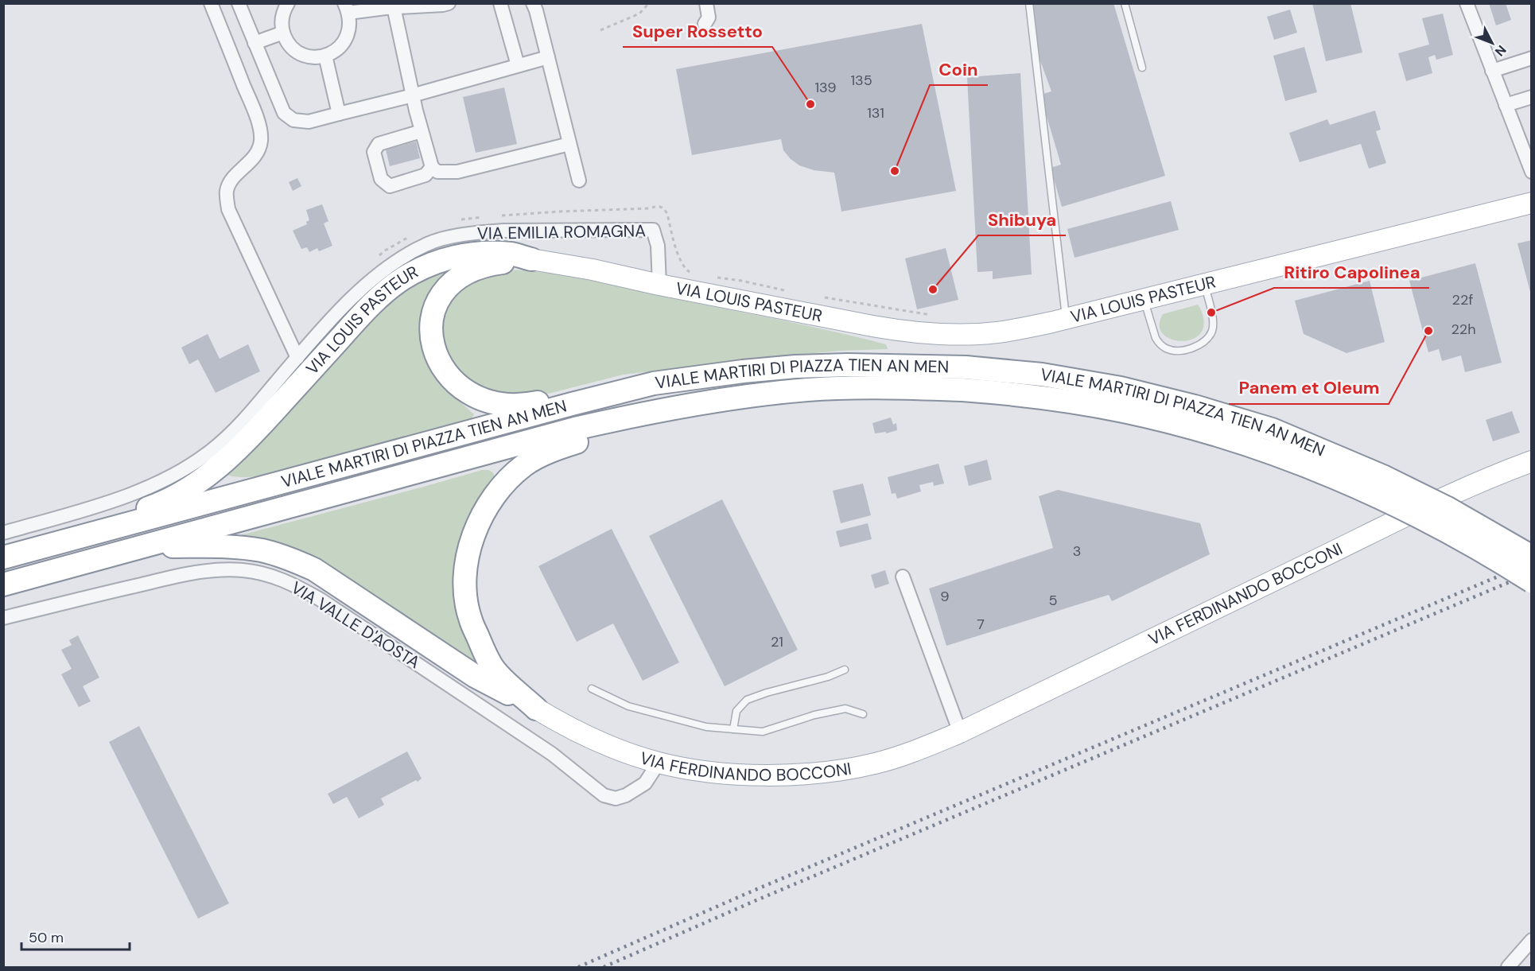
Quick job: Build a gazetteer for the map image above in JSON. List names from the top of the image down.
{
  "streets": {
    "highway": ["VIA LOUIS PASTEUR", "VIALE MARTIRI DI PIAZZA TIEN AN MEN"],
    "main road": ["VIA FERDINANDO BOCCONI"],
    "street": ["VIA EMILIA ROMAGNA", "VIA VALLE D'AOSTA"]
  },
  "crossings": [
    ["VIA EMILIA ROMAGNA", "VIA LOUIS PASTEUR"],
    ["VIA LOUIS PASTEUR", "VIALE MARTIRI DI PIAZZA TIEN AN MEN"],
    ["VIA FERDINANDO BOCCONI", "VIA VALLE D'AOSTA"]
  ],
  "places": [
    "Super Rossetto",
    "Coin",
    "Shibuya",
    "Ritiro Capolinea",
    "Panem et Oleum"
  ],
  "house_numbers": [
    "135",
    "139",
    "131",
    "22f",
    "22h",
    "3",
    "9",
    "5",
    "7",
    "21"
  ],
  "scale_bar": "50 m",
  "north": "bottom right"
}
